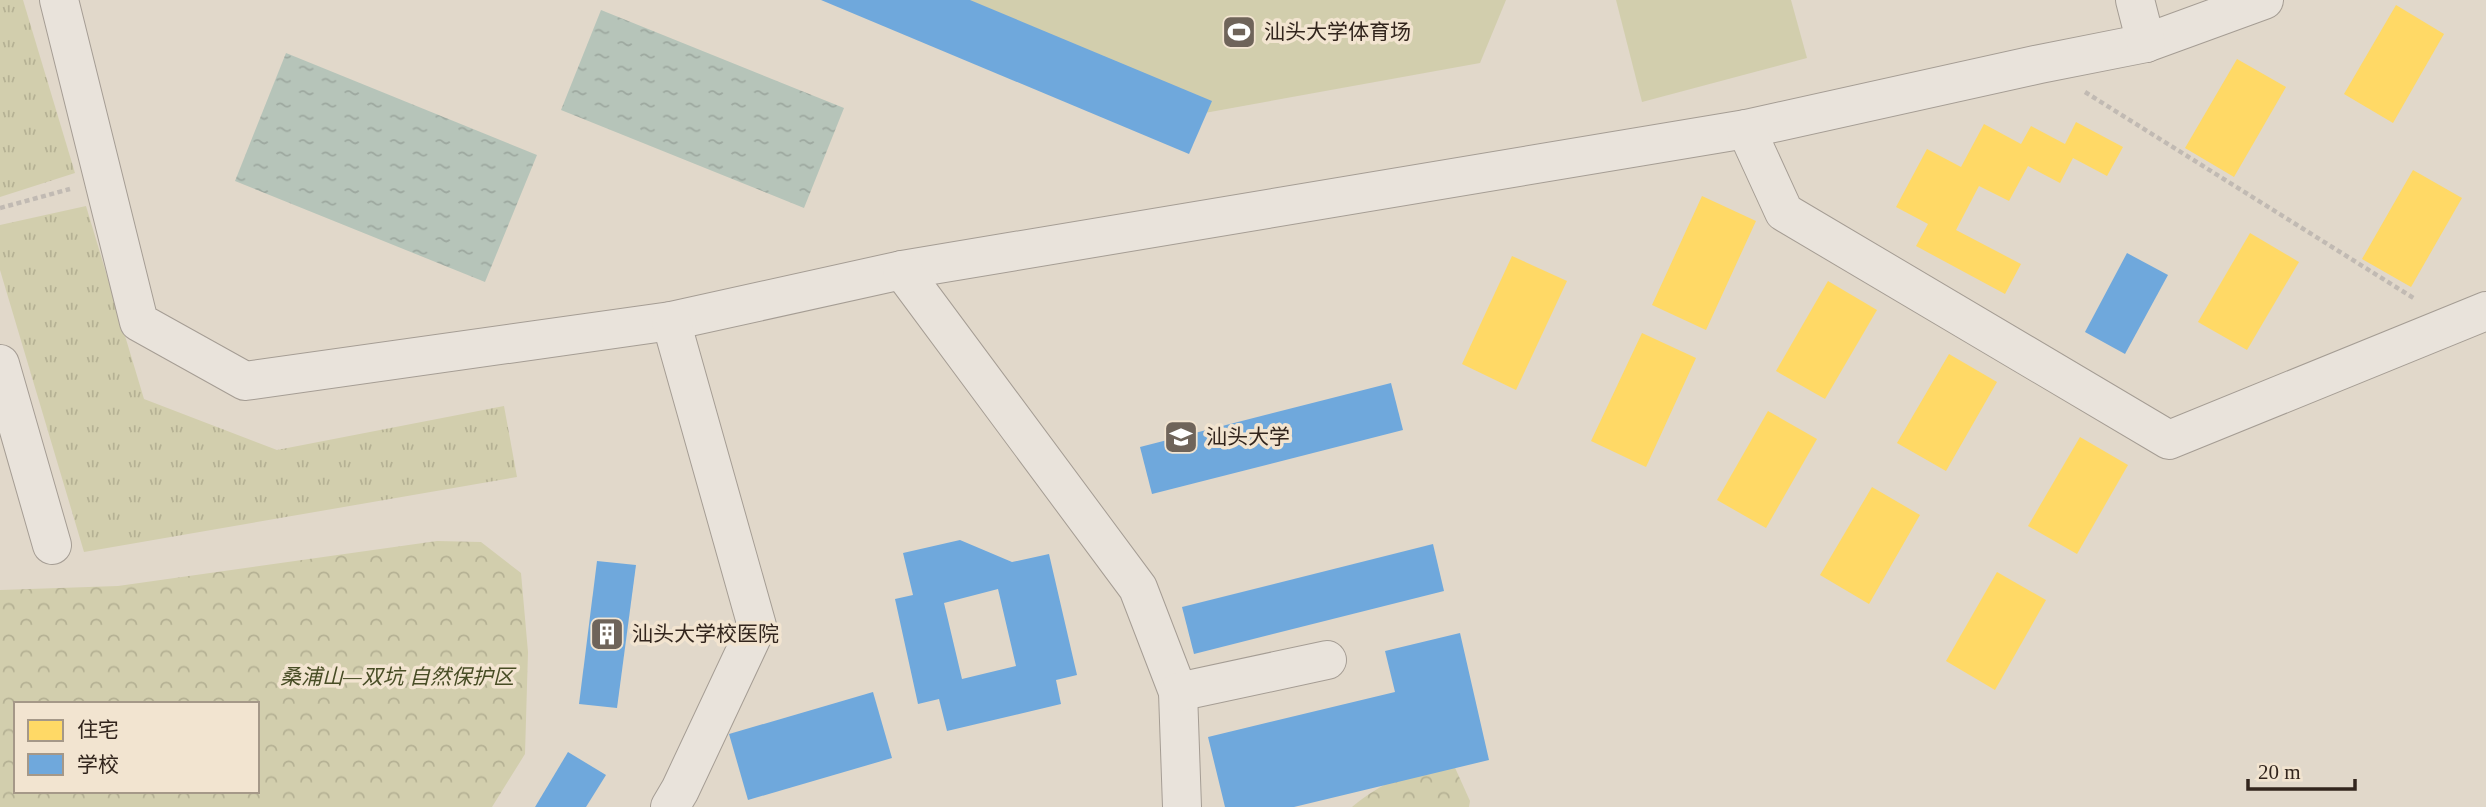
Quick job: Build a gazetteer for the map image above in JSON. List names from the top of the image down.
{
  "parks": ["桑浦山—双坑 自然保护区"],
  "places": {
    "sports": ["汕头大学体育场"],
    "school or university": ["汕头大学"],
    "building": ["汕头大学校医院"]
  },
  "legend": ["住宅", "学校"],
  "scale_bar": "20 m"
}
